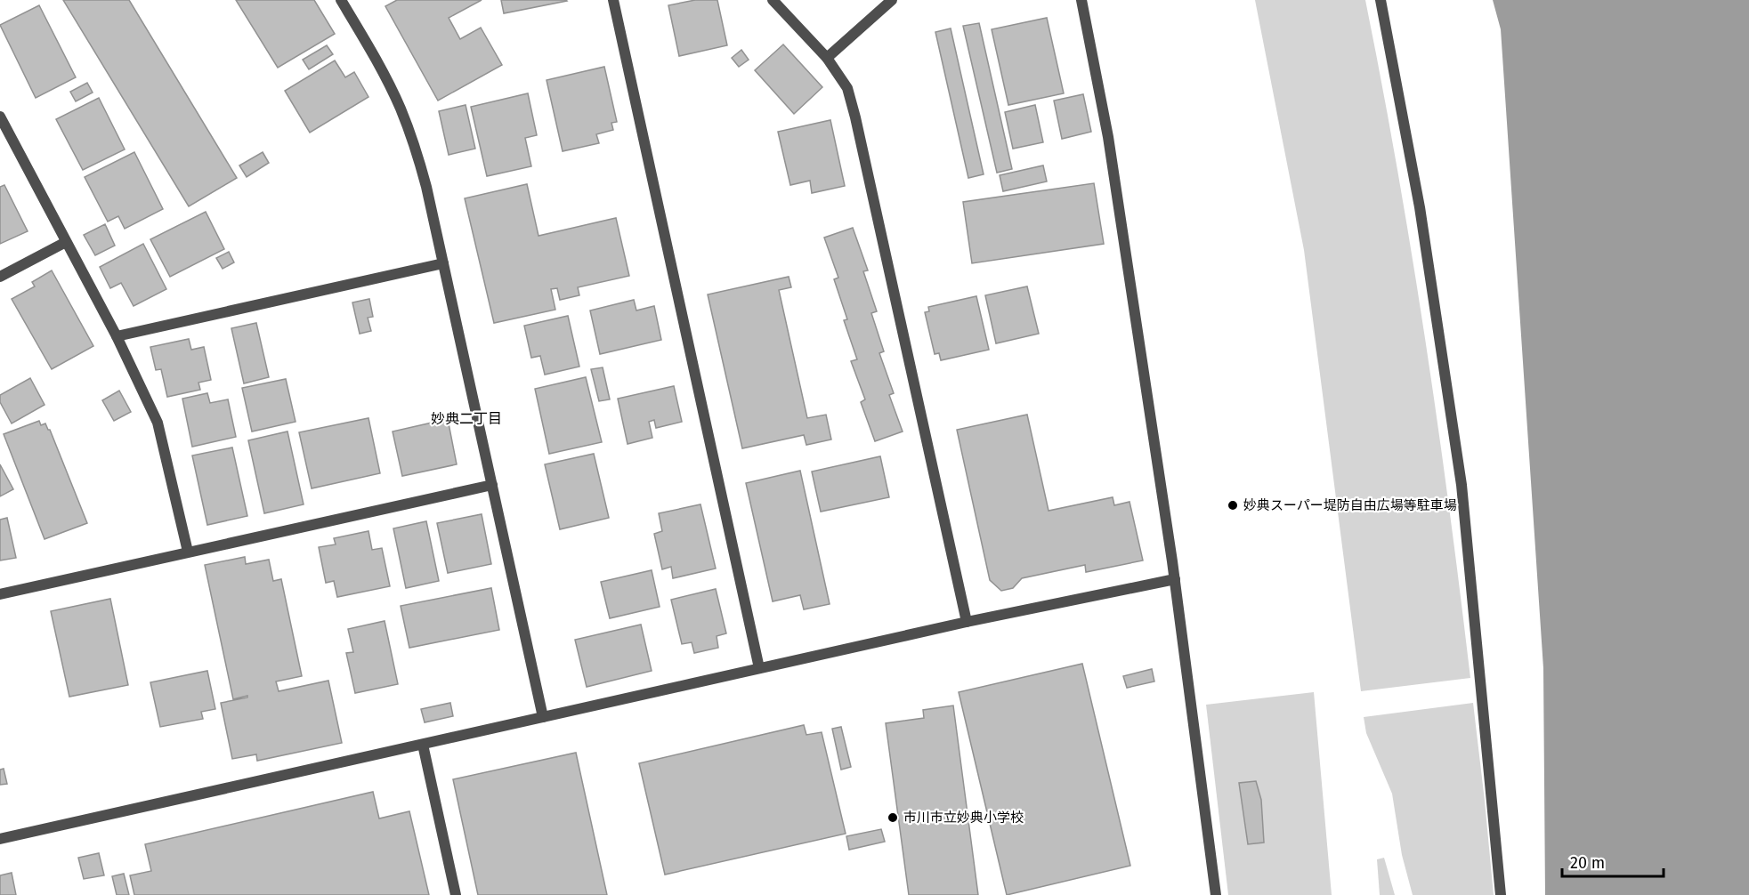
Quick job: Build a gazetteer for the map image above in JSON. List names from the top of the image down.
{
  "districts": ["妙典二丁目"],
  "places": ["妙典スーパー堤防自由広場等駐車場", "市川市立妙典小学校"],
  "scale_bar": "20 m"
}
